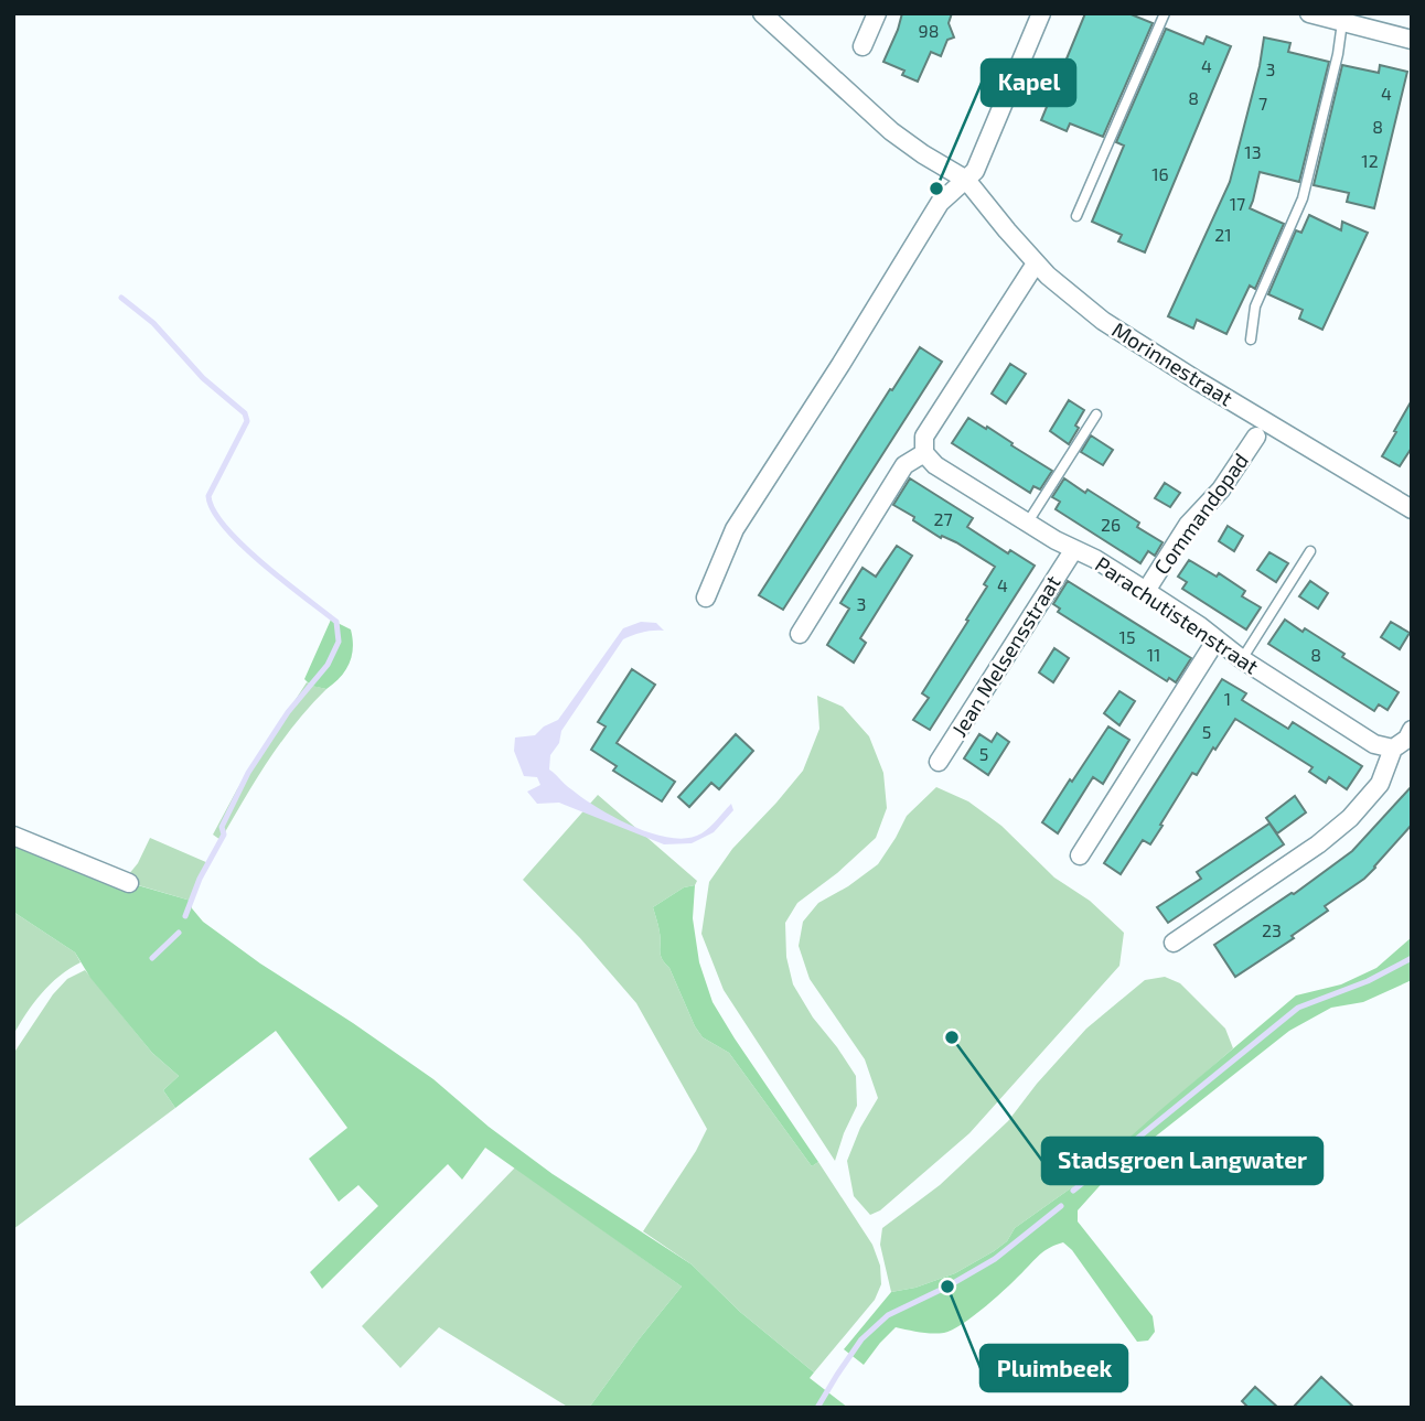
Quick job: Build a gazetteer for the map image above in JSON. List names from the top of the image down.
{
  "streets": {
    "street": [
      "Morinnestraat",
      "Commandopad",
      "Parachutistenstraat",
      "Jean Melsensstraat"
    ]
  },
  "crossings": [
    ["Commandopad", "Parachutistenstraat"],
    ["Parachutistenstraat", "Jean Melsensstraat"]
  ],
  "places": ["Kapel", "Stadsgroen Langwater", "Pluimbeek"],
  "house_numbers": [
    "98",
    "4",
    "3",
    "4",
    "8",
    "7",
    "8",
    "13",
    "12",
    "16",
    "17",
    "21",
    "27",
    "26",
    "4",
    "3",
    "15",
    "11",
    "8",
    "1",
    "5",
    "5",
    "23"
  ]
}
